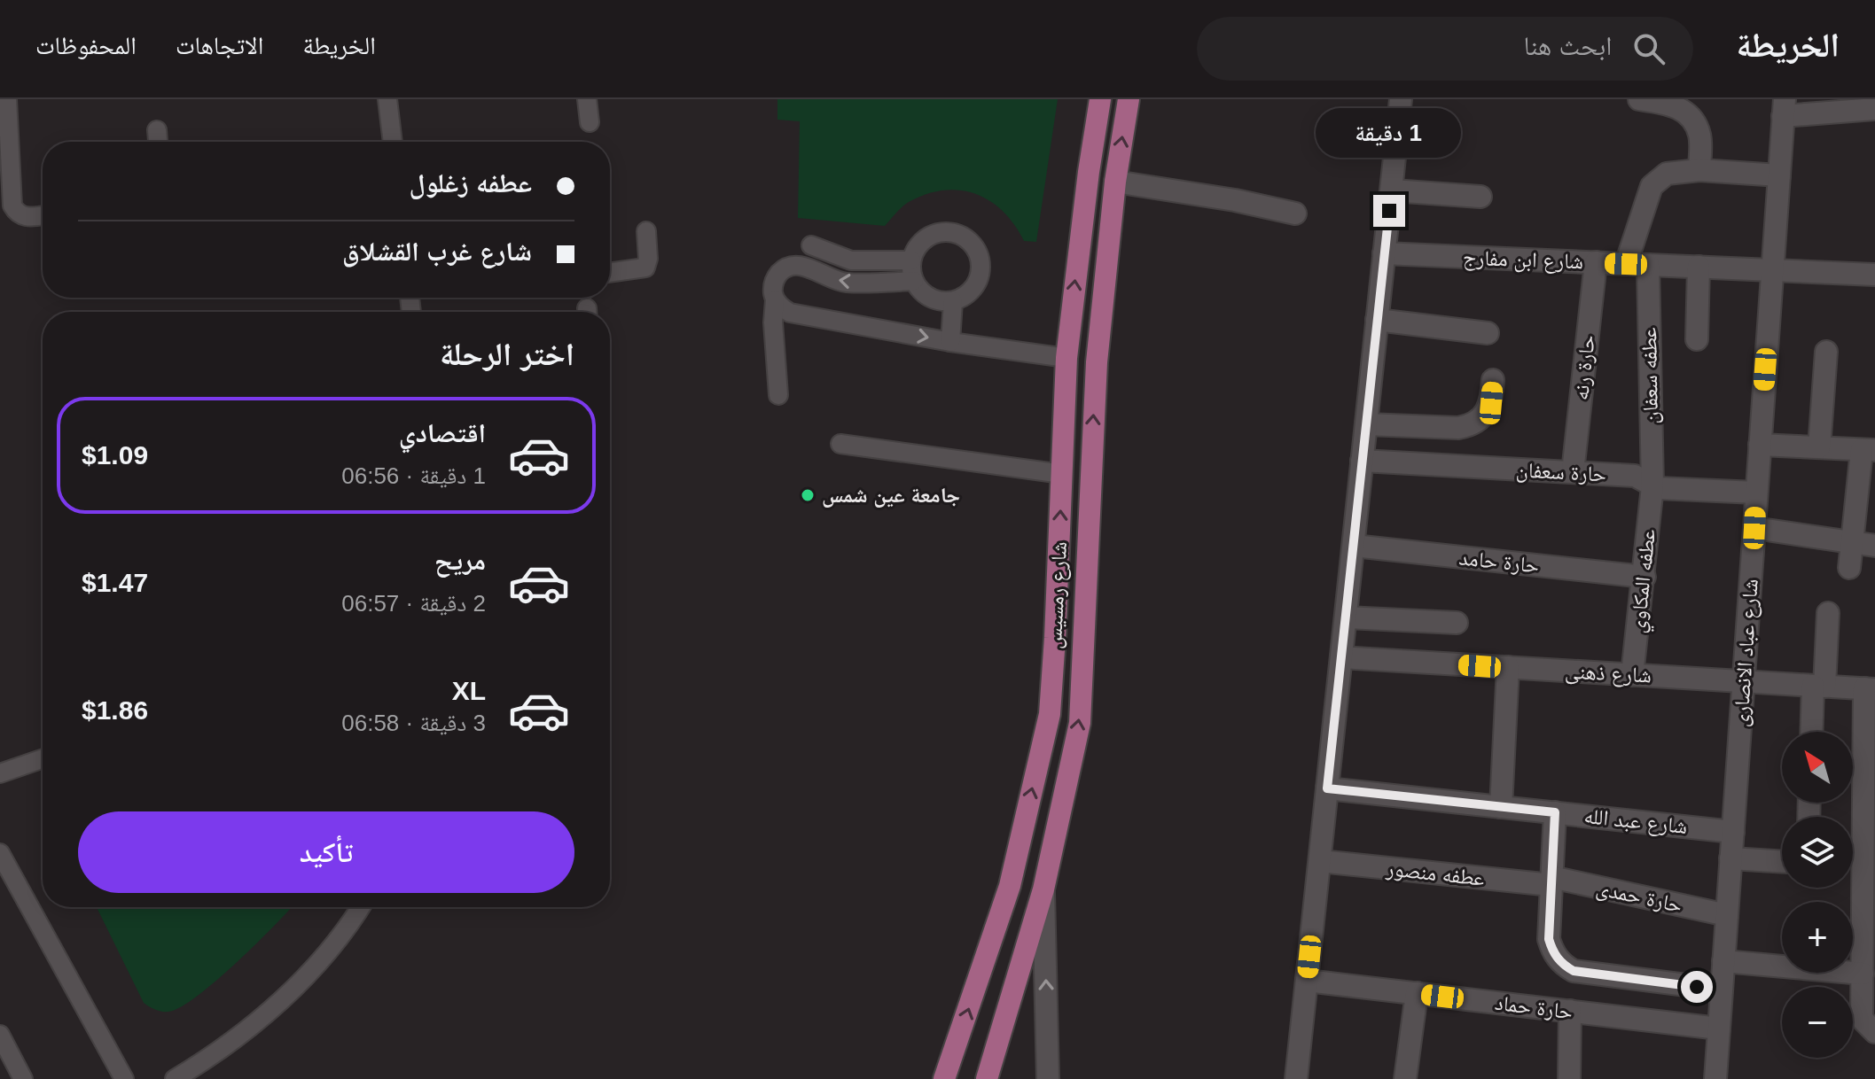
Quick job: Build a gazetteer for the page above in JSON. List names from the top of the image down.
{
  "streets": {
    "main road": ["شارع رمسيس"],
    "street": [
      "شارع ابن مفارج",
      "حارة رنه",
      "عطفه سعفان",
      "حارة سعفان",
      "حارة حامد",
      "عطفه المكاوي",
      "شارع عباد الانصارى",
      "شارع ذهنى",
      "شارع عبد الله",
      "عطفه منصور",
      "حارة حمدى",
      "حارة حماد"
    ]
  },
  "crossings": [
    ["شارع ابن مفارج", "حارة رنه"],
    ["شارع ابن مفارج", "عطفه سعفان"],
    ["شارع ابن مفارج", "شارع عباد الانصارى"],
    ["حارة رنه", "حارة سعفان"],
    ["عطفه سعفان", "حارة سعفان"],
    ["عطفه سعفان", "عطفه المكاوي"],
    ["حارة سعفان", "عطفه المكاوي"],
    ["حارة سعفان", "شارع عباد الانصارى"],
    ["حارة حامد", "عطفه المكاوي"],
    ["عطفه المكاوي", "شارع ذهنى"],
    ["شارع عباد الانصارى", "شارع ذهنى"],
    ["شارع عباد الانصارى", "شارع عبد الله"],
    ["شارع عباد الانصارى", "حارة حمدى"],
    ["شارع عباد الانصارى", "حارة حماد"],
    ["عطفه منصور", "حارة حمدى"]
  ],
  "one_way": ["شارع رمسيس"],
  "places": ["جامعة عين شمس"],
  "north": "top left",
  "page": {
    "header": "الخريطة",
    "search": "ابحث هنا",
    "nav": ["الخريطة", "الاتجاهات", "المحفوظات"],
    "bubble": "1 دقيقة",
    "banner": ["عطفه زغلول", "شارع غرب القشلاق"],
    "heading": "اختر الرحلة",
    "list": [
      {
        "name": "اقتصادي",
        "note": "1 دقيقة · 06:56",
        "value": "$1.09"
      },
      {
        "name": "مريح",
        "note": "2 دقيقة · 06:57",
        "value": "$1.47"
      },
      {
        "name": "XL",
        "note": "3 دقيقة · 06:58",
        "value": "$1.86"
      }
    ],
    "map_buttons": ["+", "−"],
    "buttons": "تأكيد"
  }
}
